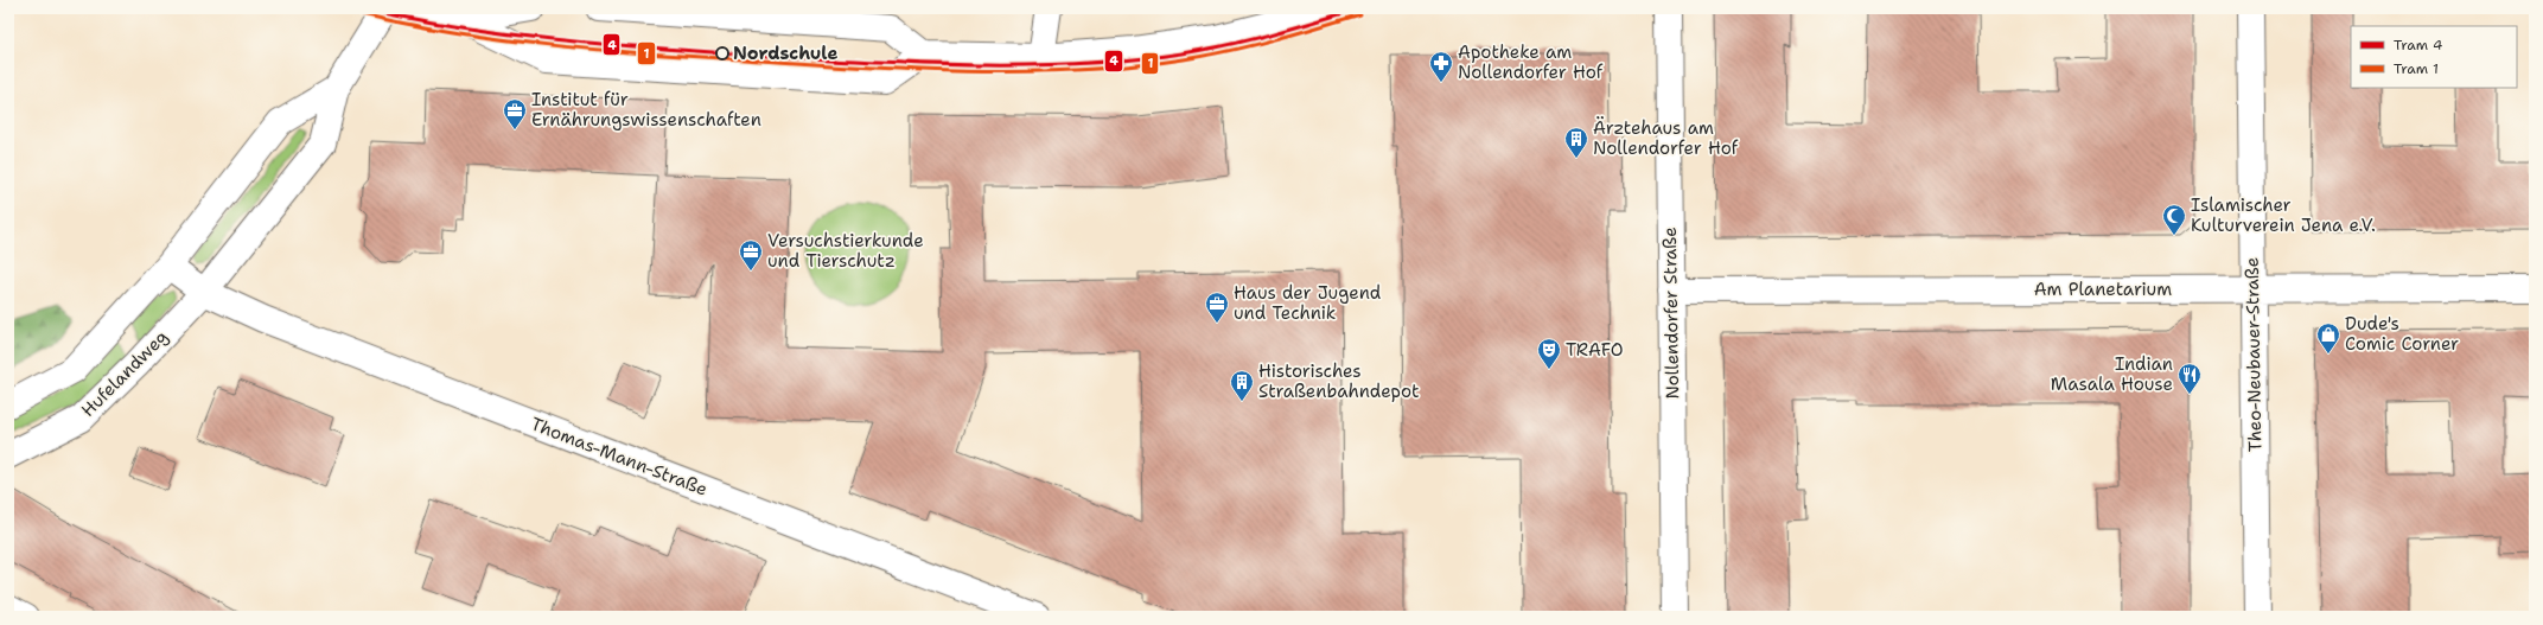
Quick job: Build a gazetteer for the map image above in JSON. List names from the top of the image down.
{
  "streets": {
    "street": [
      "Am Planetarium",
      "Nollendorfer Straße",
      "Theo-Neubauer-Straße",
      "Hufelandweg",
      "Thomas-Mann-Straße"
    ]
  },
  "crossings": [
    ["Am Planetarium", "Nollendorfer Straße"],
    ["Am Planetarium", "Theo-Neubauer-Straße"],
    ["Hufelandweg", "Thomas-Mann-Straße"]
  ],
  "places": {
    "other": ["Nordschule"],
    "pharmacy": ["Apotheke am Nollendorfer Hof"],
    "office": ["Institut für Ernährungswissenschaften", "Versuchstierkunde und Tierschutz", "Haus der Jugend und Technik"],
    "building": ["Ärztehaus am Nollendorfer Hof", "Historisches Straßenbahndepot"],
    "mosque": ["Islamischer Kulturverein Jena e.V."],
    "shop": ["Dude's Comic Corner"],
    "theatre": ["TRAFO"],
    "restaurant": ["Indian Masala House"]
  },
  "lines": ["tram line 4", "tram line 1"],
  "legend": ["Tram 4", "Tram 1"]
}
